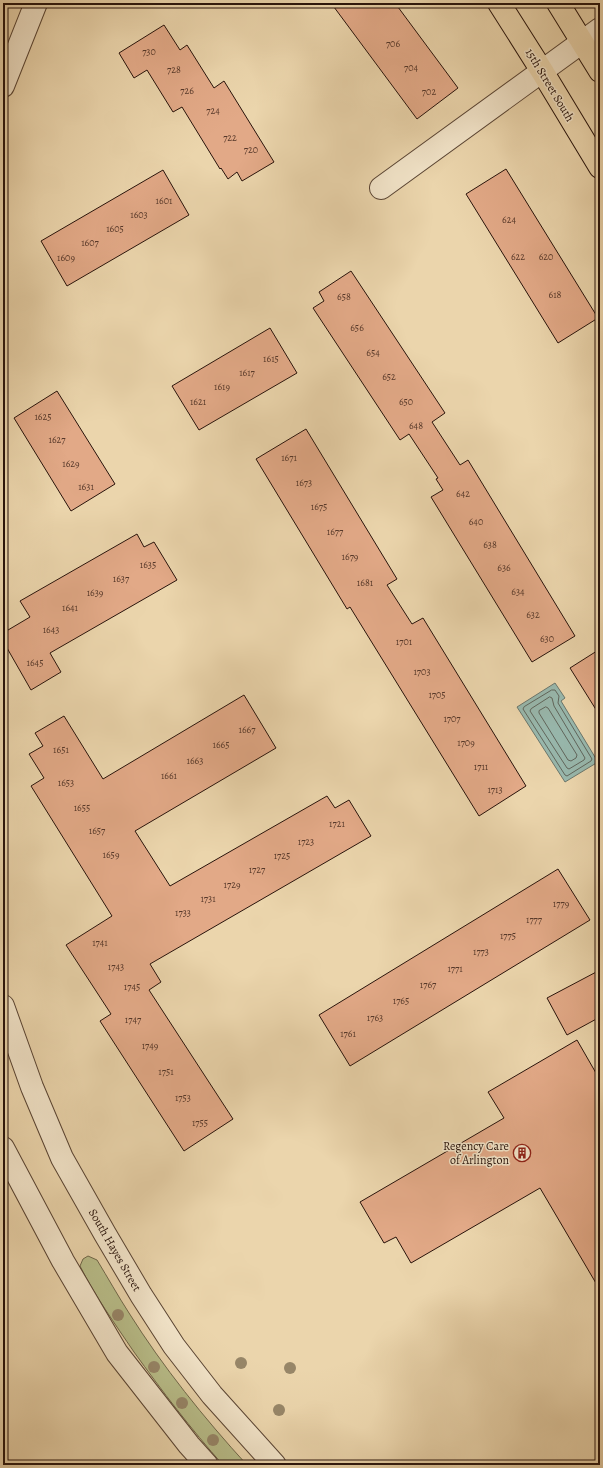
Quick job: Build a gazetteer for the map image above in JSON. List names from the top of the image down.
{
  "streets": {
    "main road": ["15th Street South"],
    "street": ["South Hayes Street"]
  },
  "places": {
    "building": ["Regency Care of Arlington"]
  },
  "house_numbers": [
    "706",
    "730",
    "704",
    "728",
    "726",
    "702",
    "724",
    "722",
    "720",
    "1601",
    "1603",
    "624",
    "1605",
    "1607",
    "622",
    "620",
    "1609",
    "618",
    "658",
    "656",
    "654",
    "1615",
    "1617",
    "652",
    "1619",
    "1621",
    "650",
    "1625",
    "648",
    "1627",
    "1671",
    "1629",
    "1673",
    "1631",
    "642",
    "1675",
    "640",
    "1677",
    "638",
    "1679",
    "1635",
    "636",
    "1637",
    "1681",
    "634",
    "1639",
    "1641",
    "632",
    "1643",
    "630",
    "1701",
    "1645",
    "1703",
    "1705",
    "1707",
    "1667",
    "1709",
    "1665",
    "1651",
    "1663",
    "1711",
    "1661",
    "1653",
    "1713",
    "1655",
    "1721",
    "1657",
    "1723",
    "1659",
    "1725",
    "1727",
    "1729",
    "1731",
    "1779",
    "1733",
    "1777",
    "1775",
    "1741",
    "1773",
    "1743",
    "1771",
    "1767",
    "1745",
    "1765",
    "1763",
    "1747",
    "1761",
    "1749",
    "1751",
    "1753",
    "1755"
  ]
}
